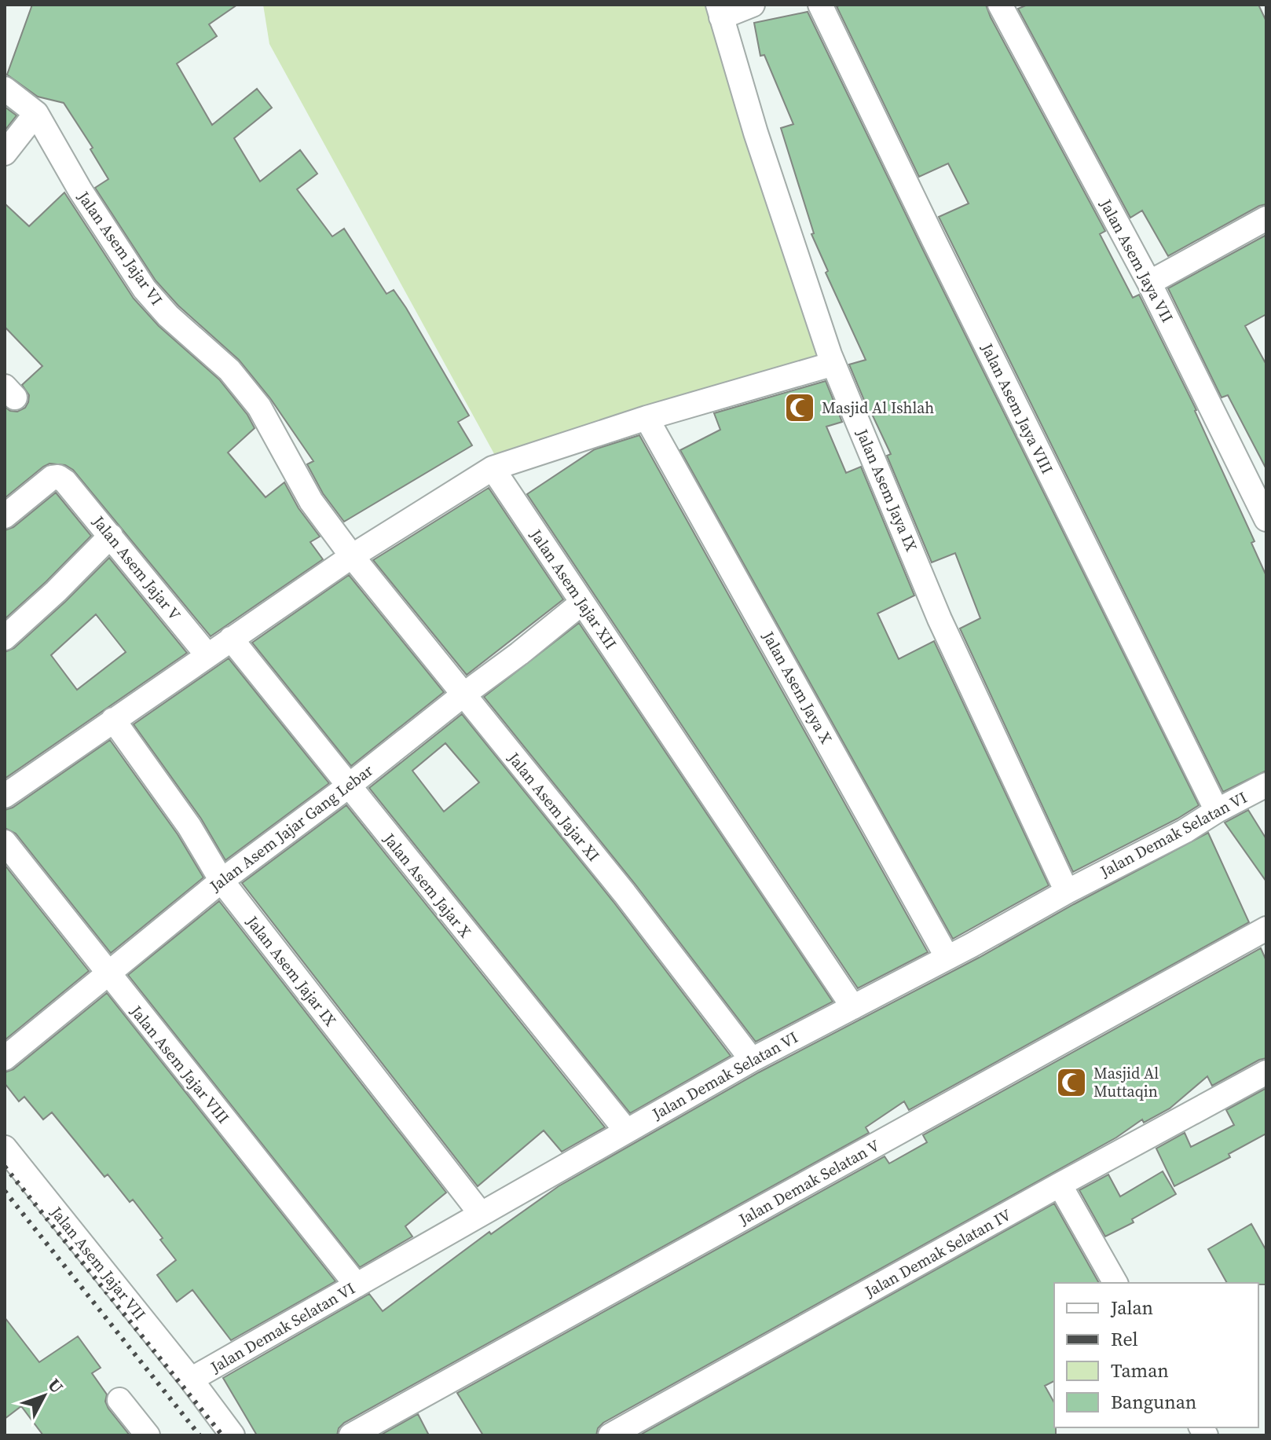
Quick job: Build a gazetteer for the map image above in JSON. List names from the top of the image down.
{
  "streets": {
    "street": [
      "Jalan Asem Jajar VI",
      "Jalan Asem Jaya VII",
      "Jalan Asem Jaya VIII",
      "Jalan Asem Jaya IX",
      "Jalan Asem Jajar V",
      "Jalan Asem Jajar XII",
      "Jalan Asem Jaya X",
      "Jalan Asem Jajar XI",
      "Jalan Asem Jajar Gang Lebar",
      "Jalan Demak Selatan VI",
      "Jalan Asem Jajar X",
      "Jalan Asem Jajar IX",
      "Jalan Asem Jajar VIII",
      "Jalan Demak Selatan V",
      "Jalan Demak Selatan IV",
      "Jalan Asem Jajar VII"
    ]
  },
  "crossings": [
    ["Jalan Asem Jajar VI", "Jalan Asem Jajar XI"],
    ["Jalan Asem Jaya VIII", "Jalan Demak Selatan VI"],
    ["Jalan Asem Jaya IX", "Jalan Demak Selatan VI"],
    ["Jalan Asem Jajar XII", "Jalan Asem Jajar Gang Lebar"],
    ["Jalan Asem Jajar XII", "Jalan Demak Selatan VI"],
    ["Jalan Asem Jaya X", "Jalan Demak Selatan VI"],
    ["Jalan Asem Jajar XI", "Jalan Asem Jajar Gang Lebar"],
    ["Jalan Asem Jajar XI", "Jalan Demak Selatan VI"],
    ["Jalan Asem Jajar Gang Lebar", "Jalan Asem Jajar X"],
    ["Jalan Asem Jajar Gang Lebar", "Jalan Asem Jajar IX"],
    ["Jalan Asem Jajar Gang Lebar", "Jalan Asem Jajar VIII"],
    ["Jalan Demak Selatan VI", "Jalan Asem Jajar X"],
    ["Jalan Demak Selatan VI", "Jalan Asem Jajar IX"],
    ["Jalan Demak Selatan VI", "Jalan Asem Jajar VIII"],
    ["Jalan Demak Selatan VI", "Jalan Asem Jajar VII"]
  ],
  "places": {
    "mosque": ["Masjid Al Ishlah", "Masjid Al Muttaqin"]
  },
  "legend": [
    "Jalan",
    "Rel",
    "Taman",
    "Bangunan"
  ],
  "north": "top right"
}
